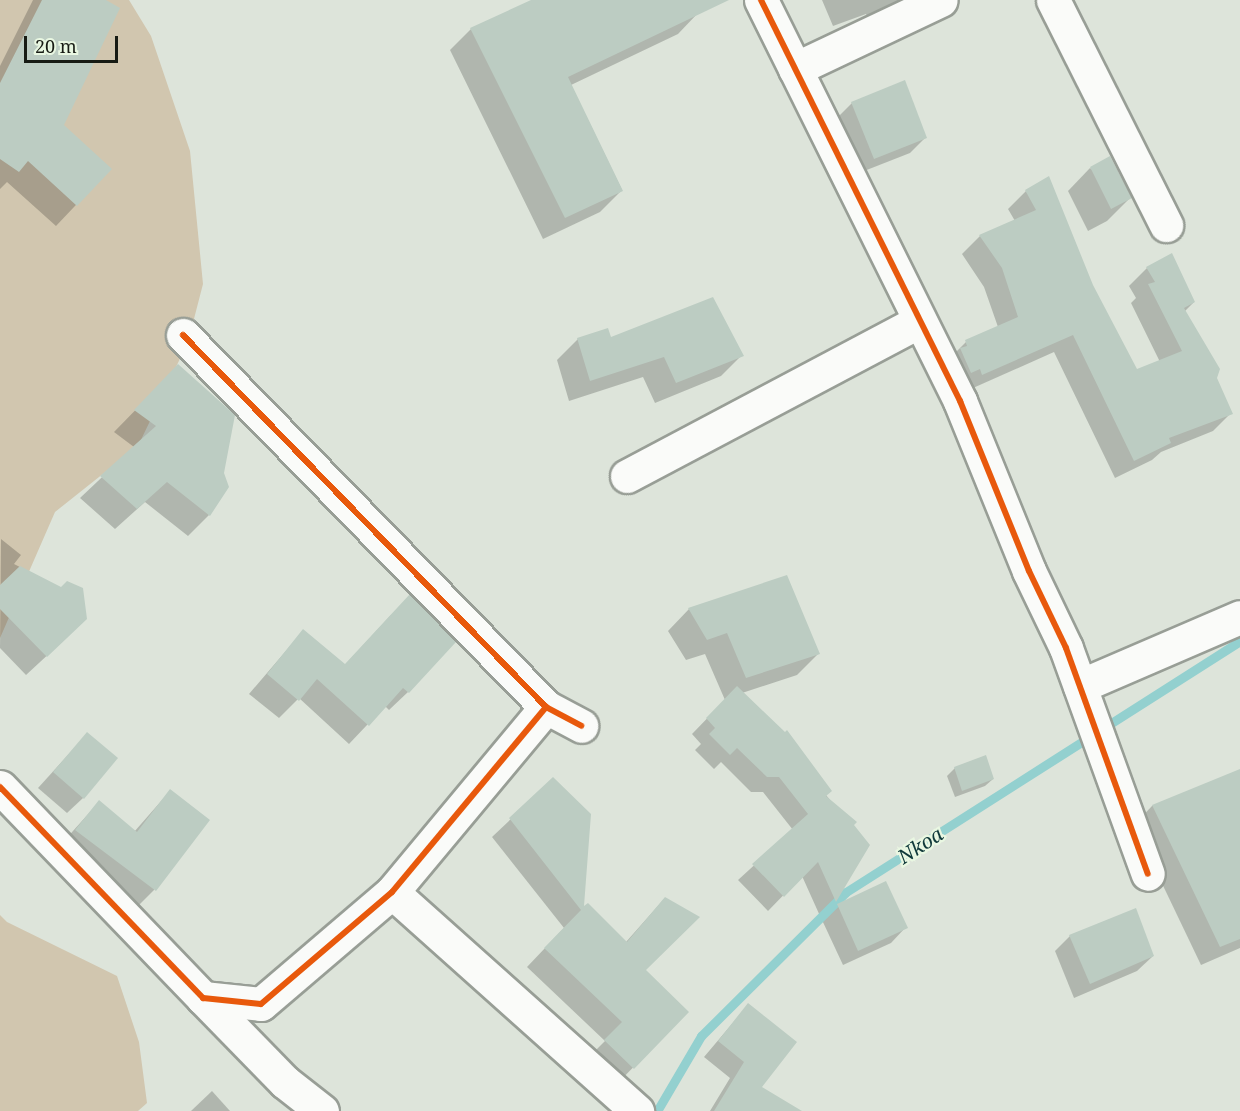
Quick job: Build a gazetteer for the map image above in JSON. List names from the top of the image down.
{
  "water": ["Nkoa"],
  "scale_bar": "20 m"
}
